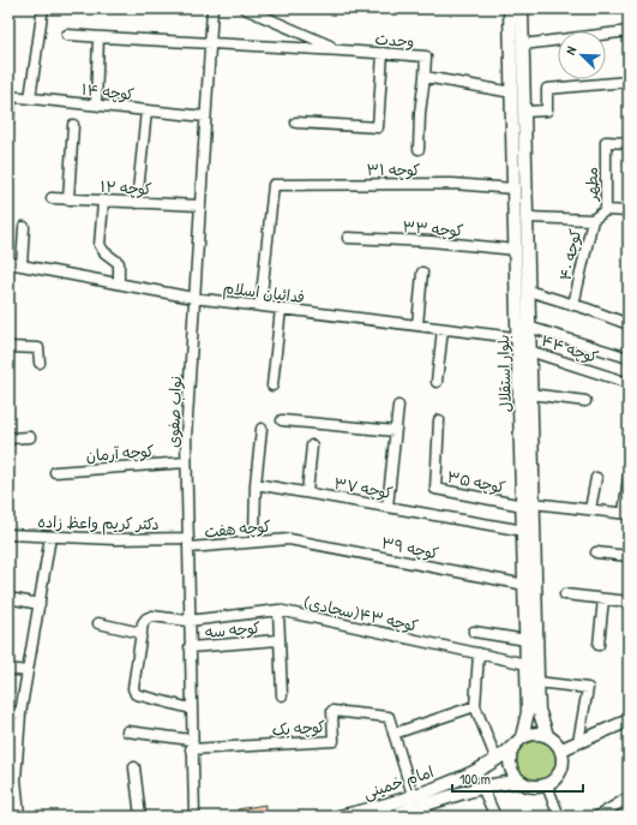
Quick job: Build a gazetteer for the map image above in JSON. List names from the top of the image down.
{
  "streets": {
    "main road": ["بلوار استقلال", "امام خمینی"],
    "street": [
      "وحدت",
      "کوچه ۱۴",
      "کوچه ۳۱",
      "مطهر",
      "کوچه ۱۲",
      "کوچه ۳۳",
      "کوچه ۴۰",
      "فدائیان اسلام",
      "کوچه ۴۴",
      "نواب صفوی",
      "کوچه آرمان",
      "کوچه ۳۵",
      "کوچه ۳۷",
      "دکتر کریم واعظ زاده",
      "کوچه هفت",
      "کوچه ۳۹",
      "کوچه ۴۳(سجادی)",
      "کوچه سه",
      "کوچه یک"
    ]
  },
  "crossings": [
    ["وحدت", "نواب صفوی"],
    ["کوچه ۱۴", "نواب صفوی"],
    ["کوچه ۳۱", "فدائیان اسلام"],
    ["کوچه ۳۱", "بلوار استقلال"],
    ["مطهر", "کوچه ۴۰"],
    ["کوچه ۱۲", "نواب صفوی"],
    ["کوچه ۳۳", "بلوار استقلال"],
    ["کوچه ۴۰", "بلوار استقلال"],
    ["فدائیان اسلام", "کوچه ۴۴"],
    ["فدائیان اسلام", "بلوار استقلال"],
    ["فدائیان اسلام", "نواب صفوی"],
    ["کوچه ۴۴", "بلوار استقلال"],
    ["بلوار استقلال", "کوچه ۳۵"],
    ["بلوار استقلال", "کوچه ۳۷"],
    ["بلوار استقلال", "کوچه ۳۹"],
    ["بلوار استقلال", "کوچه ۴۳(سجادی)"],
    ["بلوار استقلال", "امام خمینی"],
    ["نواب صفوی", "کوچه آرمان"],
    ["نواب صفوی", "دکتر کریم واعظ زاده"],
    ["نواب صفوی", "کوچه هفت"],
    ["نواب صفوی", "کوچه ۴۳(سجادی)"],
    ["نواب صفوی", "کوچه سه"],
    ["نواب صفوی", "کوچه یک"],
    ["دکتر کریم واعظ زاده", "کوچه هفت"],
    ["کوچه هفت", "کوچه ۳۹"]
  ],
  "scale_bar": "100 m",
  "north": "top left"
}
